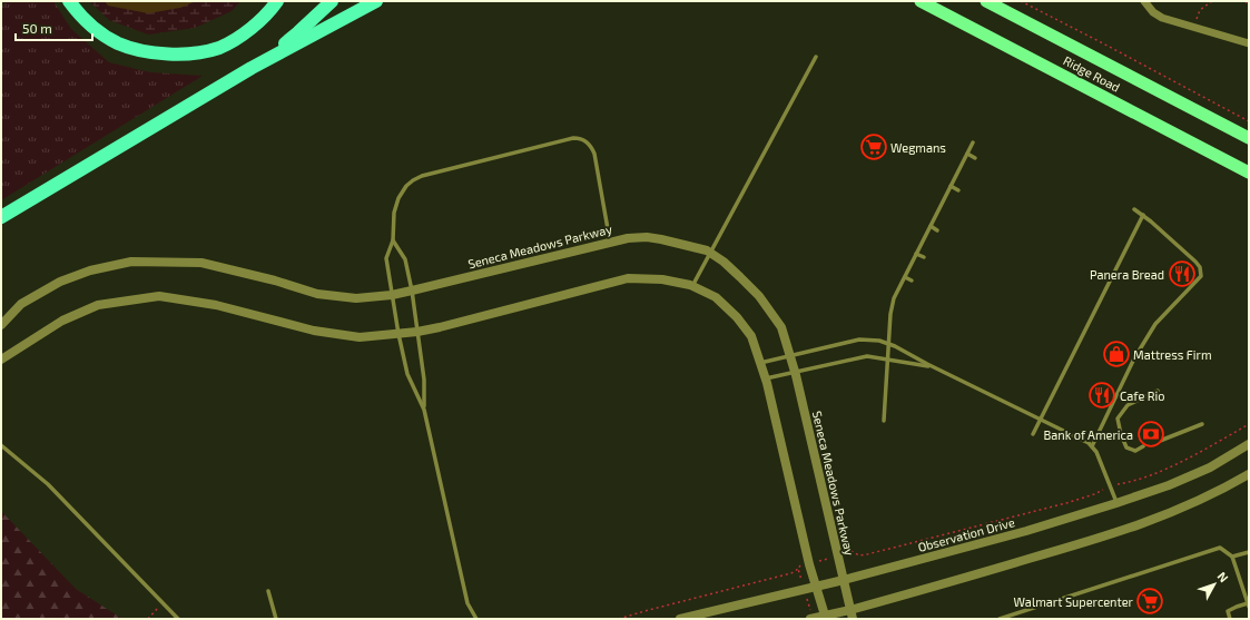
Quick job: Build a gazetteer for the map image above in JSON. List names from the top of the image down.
{
  "streets": {
    "highway": ["Ridge Road"],
    "street": ["Seneca Meadows Parkway", "Observation Drive"]
  },
  "crossings": [
    ["Seneca Meadows Parkway", "Observation Drive"]
  ],
  "places": {
    "supermarket": ["Wegmans", "Walmart Supercenter"],
    "restaurant": ["Panera Bread", "Cafe Rio"],
    "shop": ["Mattress Firm"],
    "bank": ["Bank of America"]
  },
  "scale_bar": "50 m",
  "north": "top right"
}
